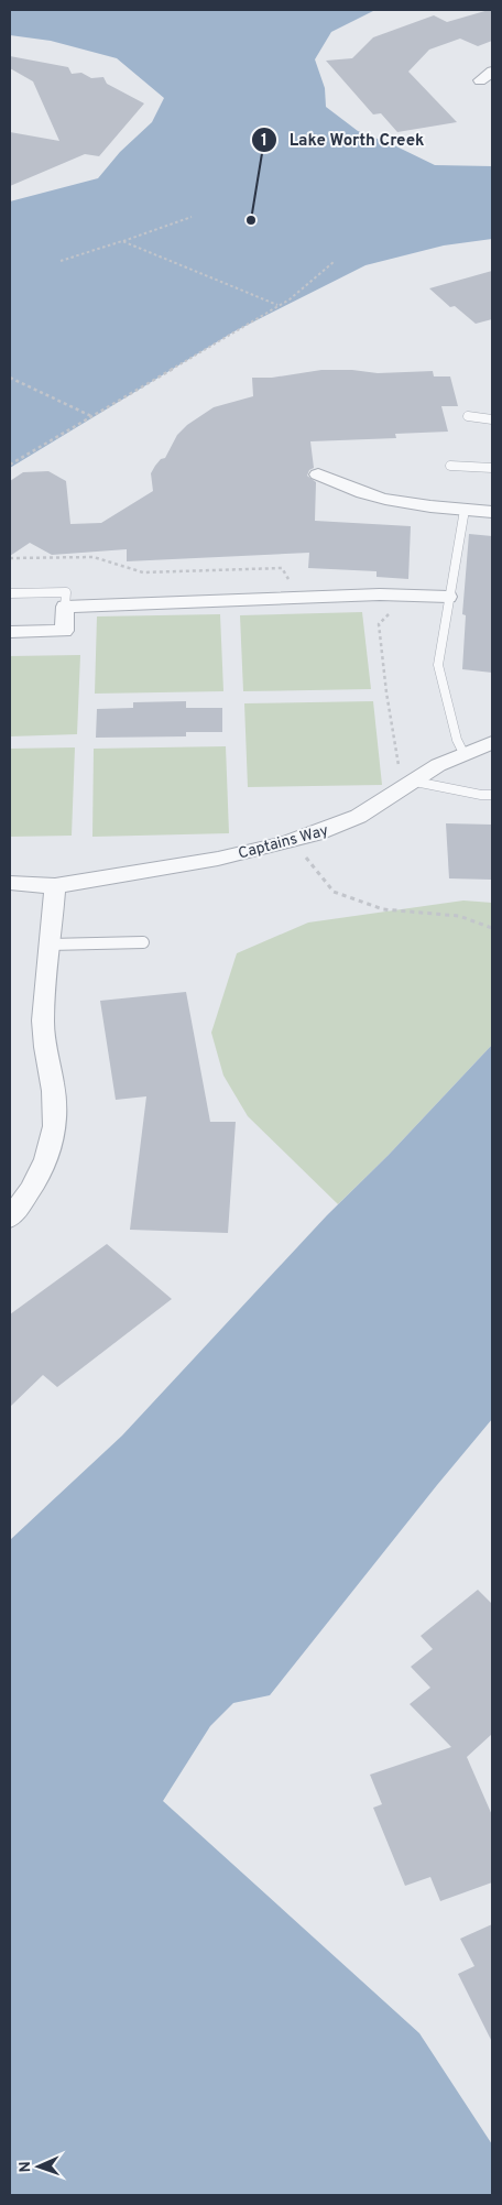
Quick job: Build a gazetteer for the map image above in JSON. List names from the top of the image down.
{
  "streets": {
    "street": ["Captains Way"]
  },
  "places": ["Lake Worth Creek"],
  "north": "left"
}
